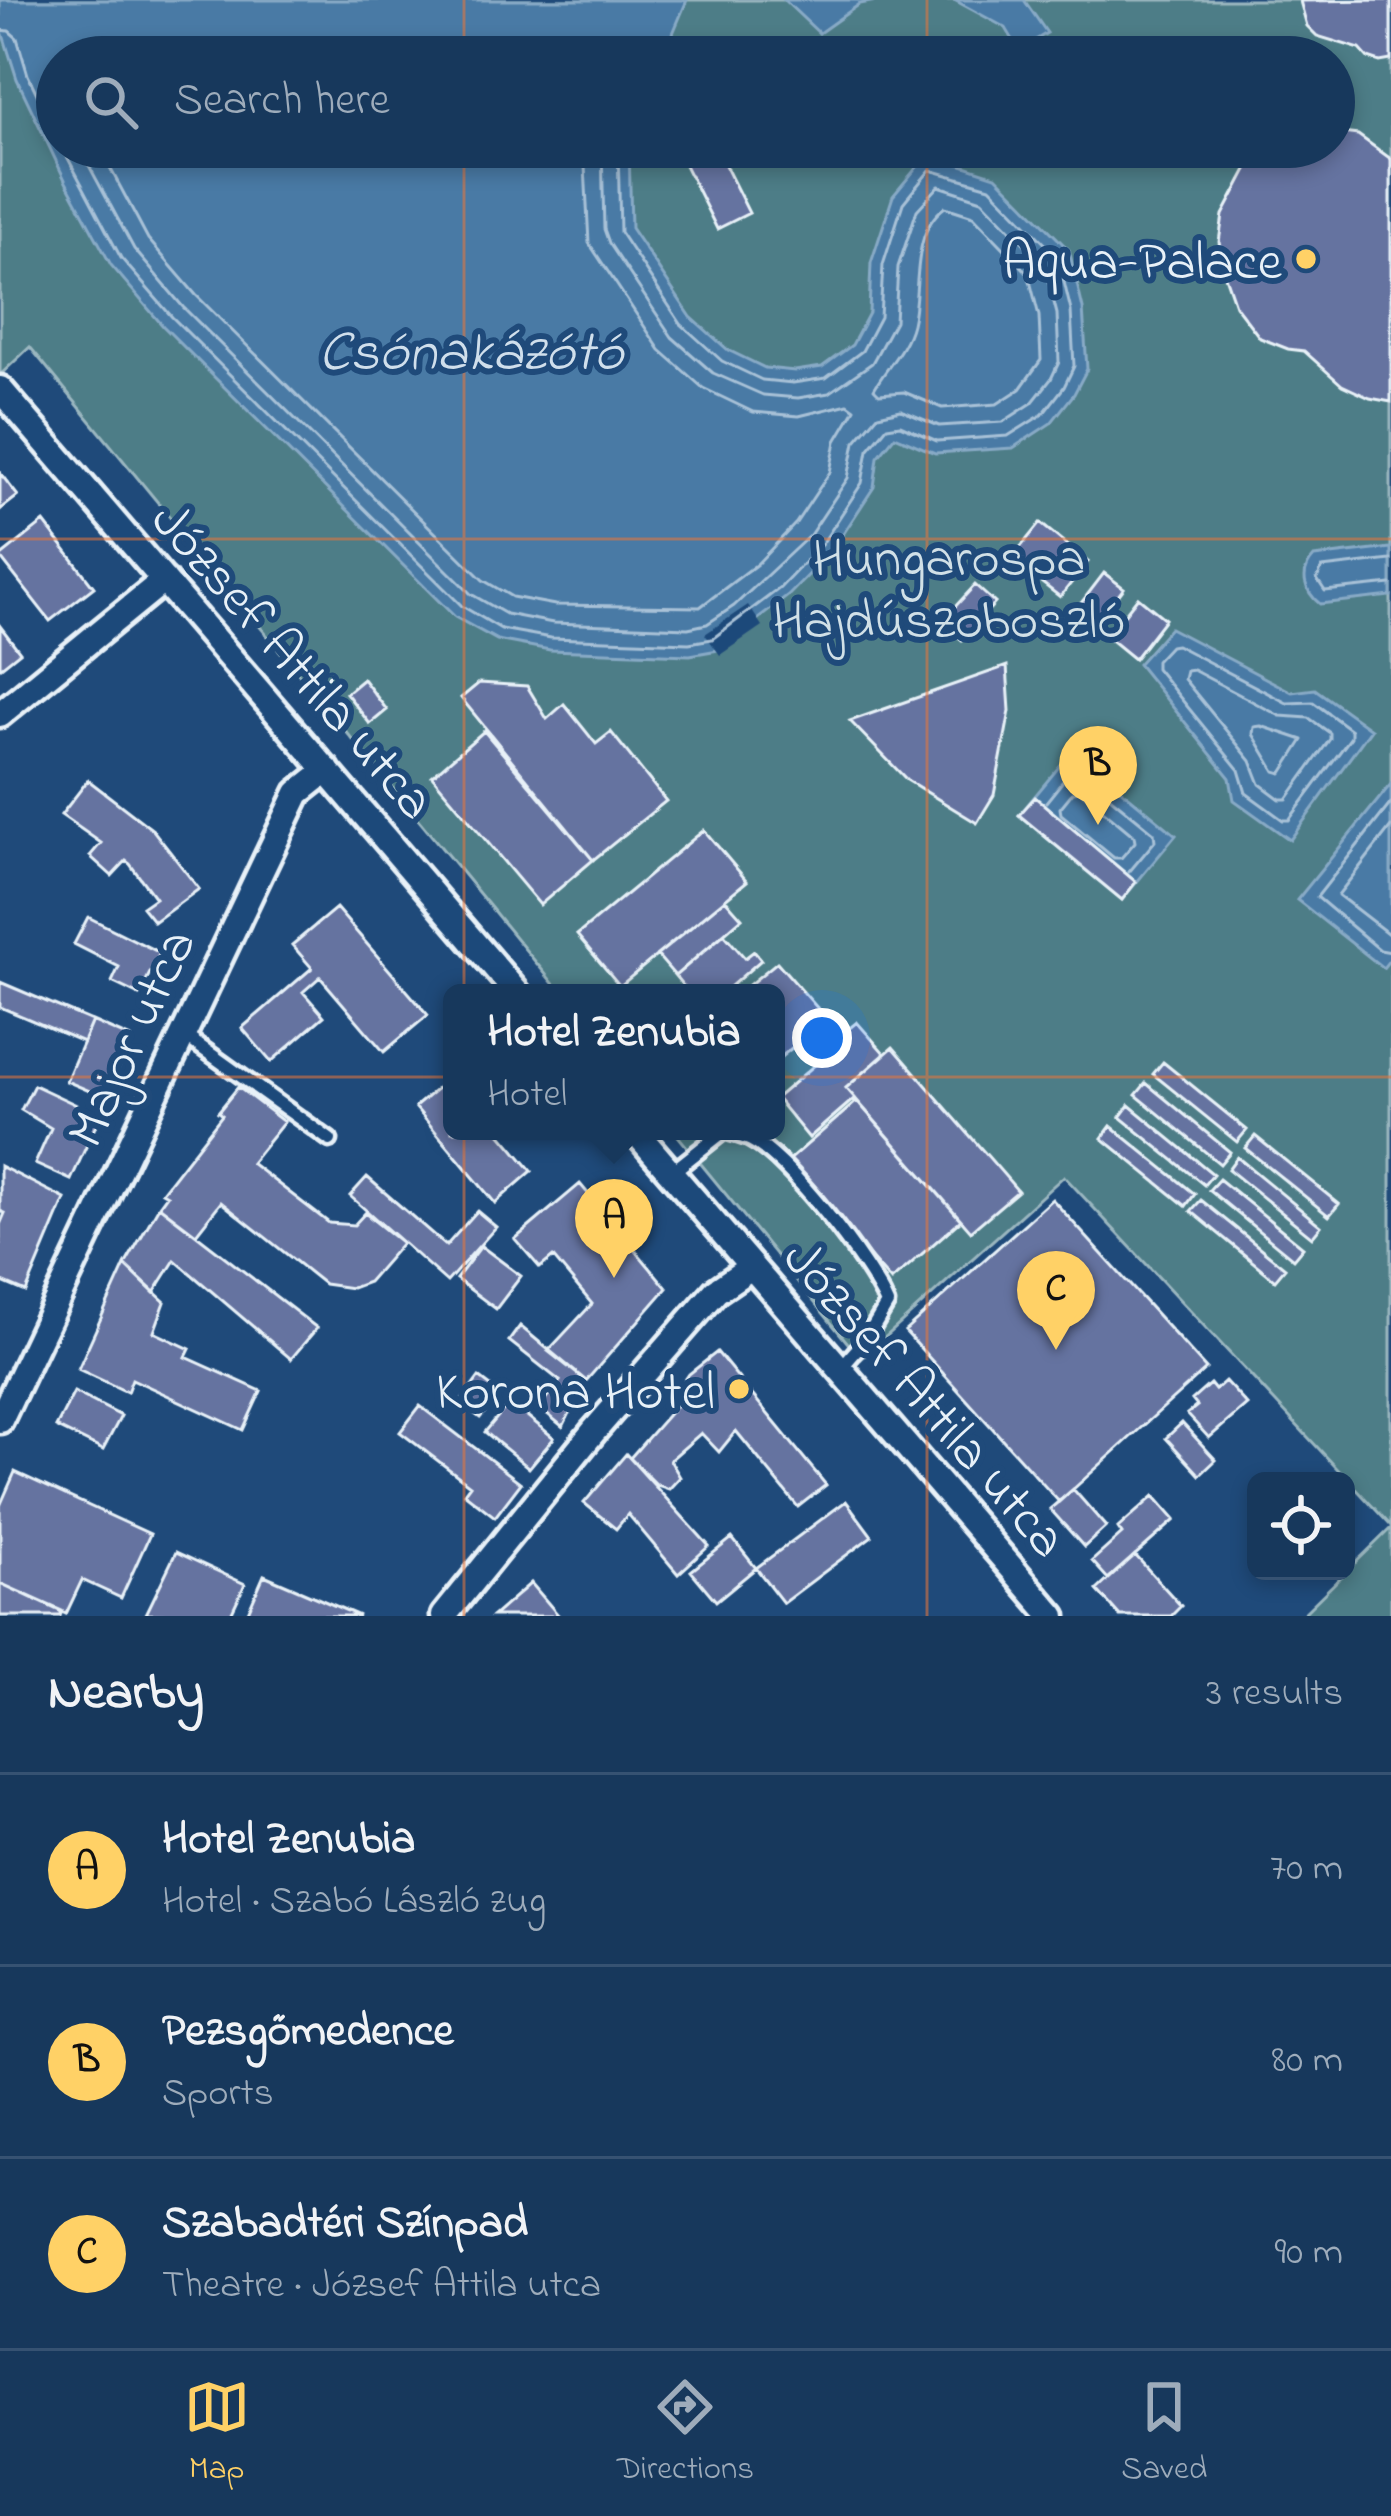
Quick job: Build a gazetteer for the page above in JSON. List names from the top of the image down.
{
  "streets": {
    "street": ["József Attila utca", "Major utca"]
  },
  "crossings": [
    ["József Attila utca", "Major utca"]
  ],
  "water": ["Csónakázótó"],
  "parks": ["Hungarospa Hajdúszoboszló"],
  "places": ["Aqua-Palace", "Korona Hotel"],
  "page": {
    "search": "Search here",
    "pins": ["B", "A", "C"],
    "popup": ["Hotel Zenubia", "Hotel"],
    "heading": ["Nearby", "3 results"],
    "list": [
      {
        "mark": "A",
        "name": "Hotel Zenubia",
        "note": "Hotel · Szabó László zug",
        "value": "70 m"
      },
      {
        "mark": "B",
        "name": "Pezsgőmedence",
        "note": "Sports",
        "value": "80 m"
      },
      {
        "mark": "C",
        "name": "Szabadtéri Színpad",
        "note": "Theatre · József Attila utca",
        "value": "90 m"
      }
    ],
    "nav": ["Map", "Directions", "Saved"]
  }
}
